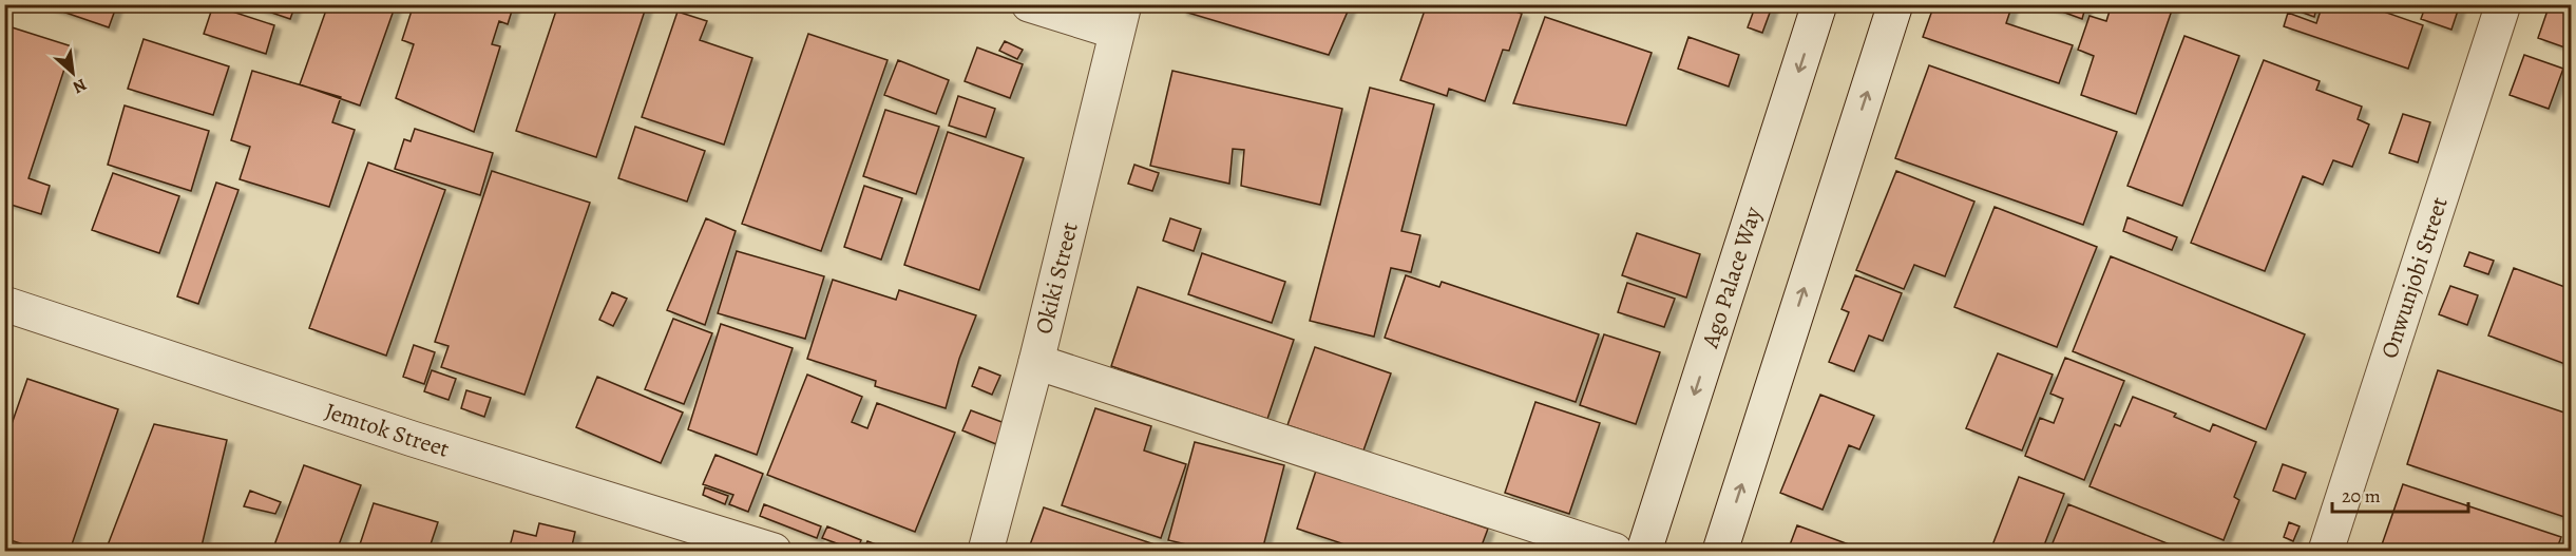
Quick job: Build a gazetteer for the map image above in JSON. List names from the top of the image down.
{
  "streets": {
    "street": [
      "Okiki Street",
      "Ago Palace Way",
      "Onwunjobi Street",
      "Jemtok Street"
    ]
  },
  "scale_bar": "20 m",
  "north": "bottom right"
}
